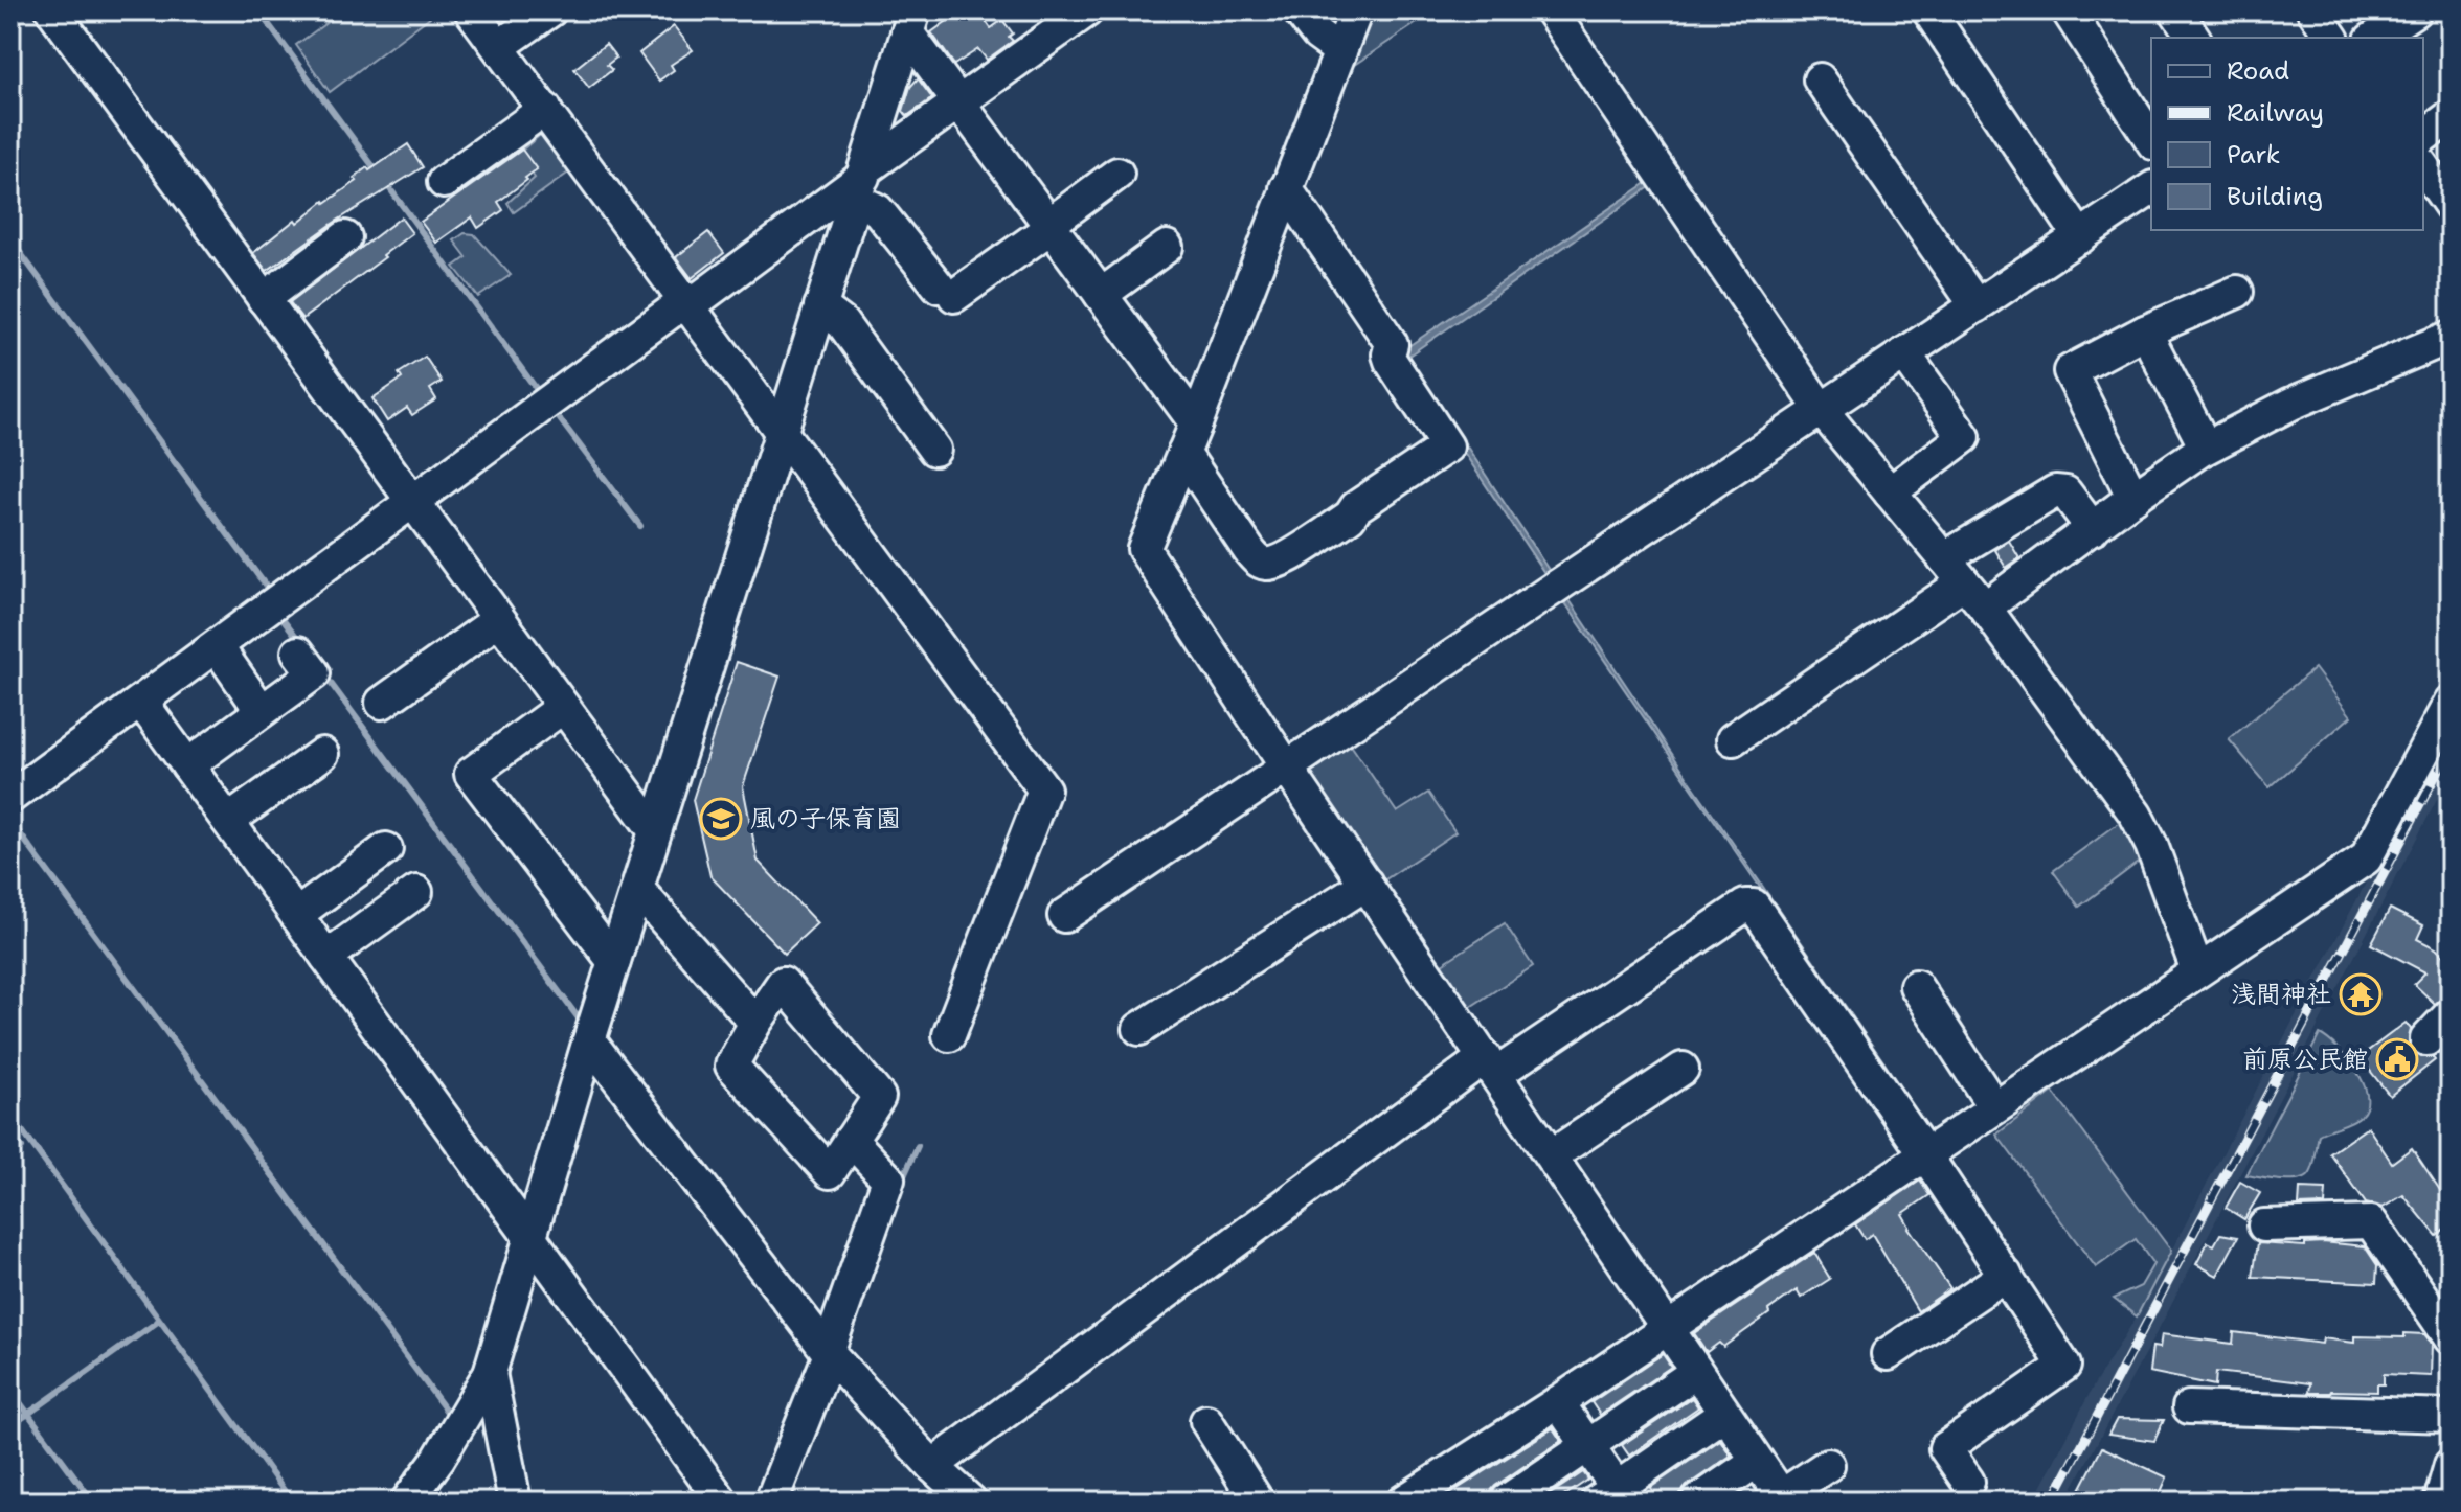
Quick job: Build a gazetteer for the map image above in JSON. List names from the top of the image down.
{
  "places": {
    "school or university": ["風の子保育園"],
    "temple": ["浅間神社"],
    "public building": ["前原公民館"]
  },
  "legend": [
    "Road",
    "Railway",
    "Park",
    "Building"
  ]
}
